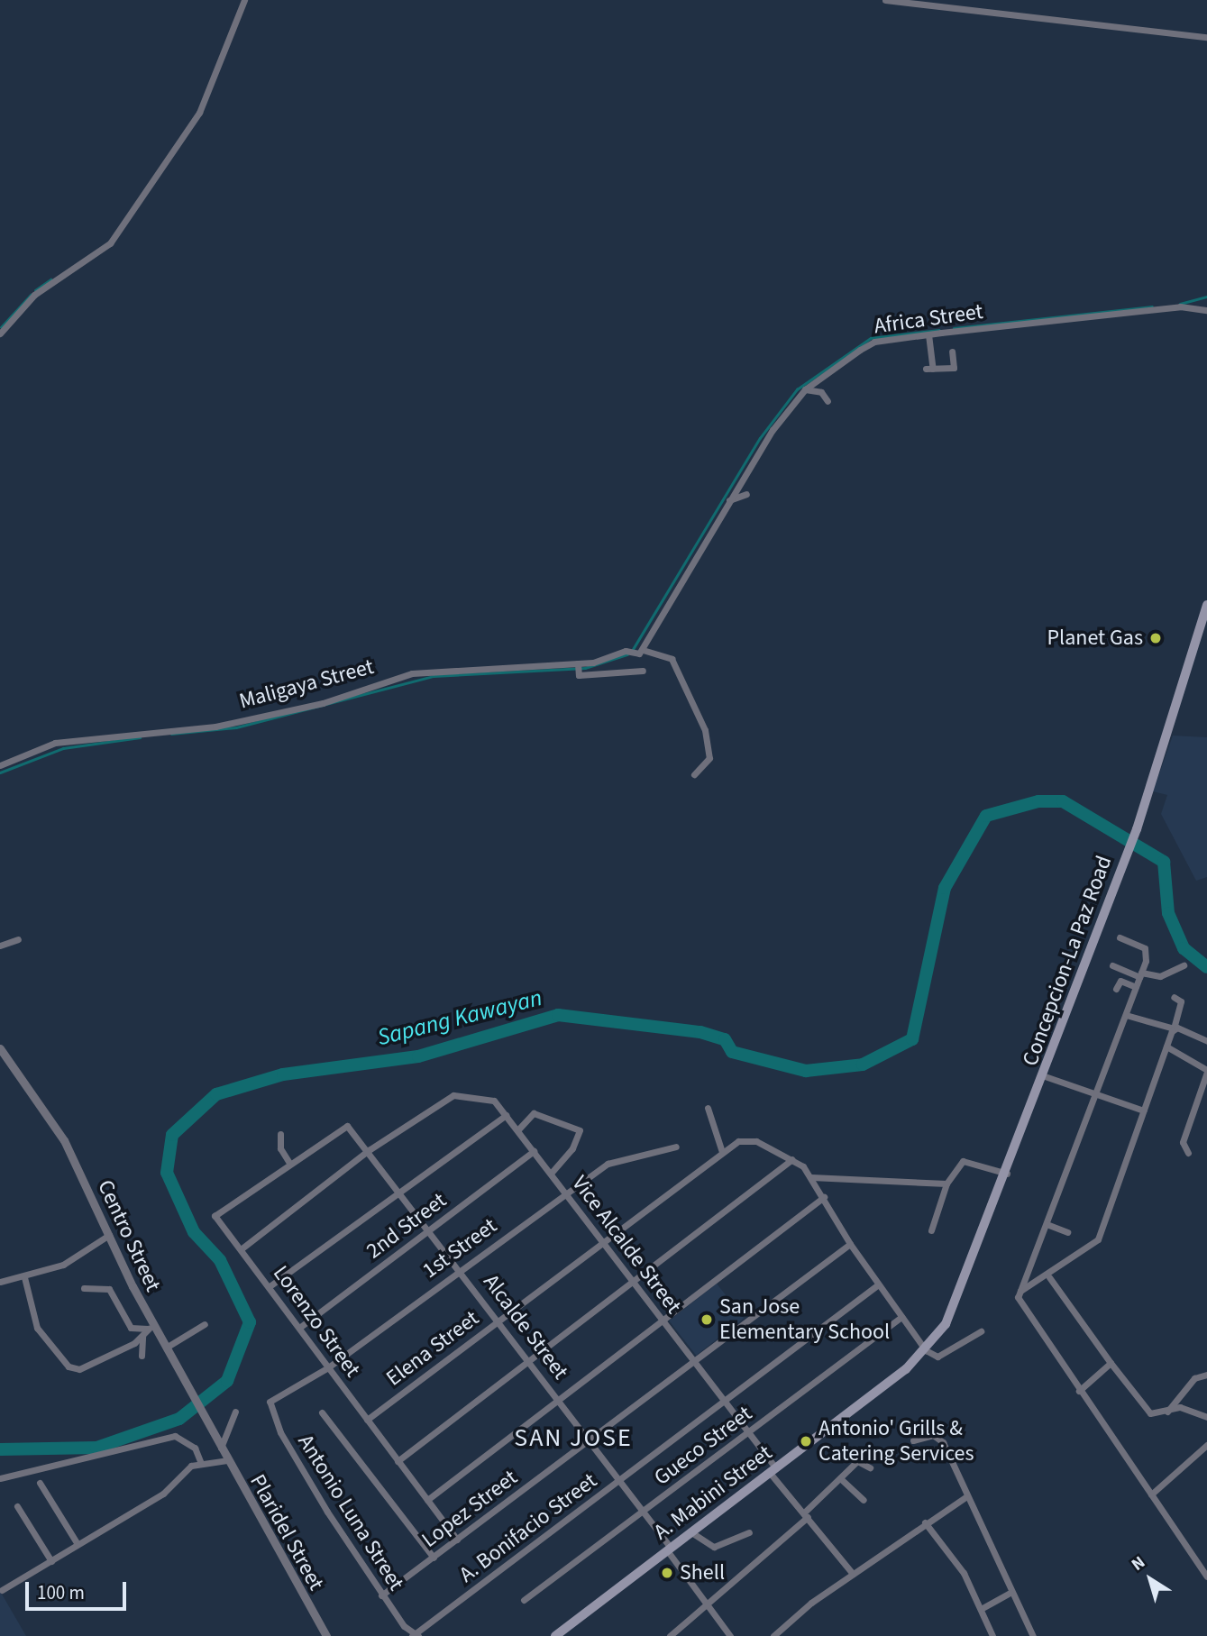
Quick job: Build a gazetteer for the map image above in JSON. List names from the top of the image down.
{
  "streets": {
    "main road": ["Concepcion-La Paz Road", "A. Mabini Street"],
    "street": [
      "Africa Street",
      "Maligaya Street",
      "2nd Street",
      "Centro Street",
      "Vice Alcalde Street",
      "1st Street",
      "Lorenzo Street",
      "Alcalde Street",
      "Elena Street",
      "Gueco Street",
      "Lopez Street",
      "Antonio Luna Street",
      "A. Bonifacio Street",
      "Plaridel Street"
    ]
  },
  "crossings": [
    ["Africa Street", "Maligaya Street"],
    ["Concepcion-La Paz Road", "A. Mabini Street"],
    ["2nd Street", "Vice Alcalde Street"],
    ["2nd Street", "Lorenzo Street"],
    ["2nd Street", "Alcalde Street"],
    ["Centro Street", "Plaridel Street"],
    ["Vice Alcalde Street", "1st Street"],
    ["Vice Alcalde Street", "Alcalde Street"],
    ["Vice Alcalde Street", "Elena Street"],
    ["Vice Alcalde Street", "Gueco Street"],
    ["Vice Alcalde Street", "A. Mabini Street"],
    ["Vice Alcalde Street", "Lopez Street"],
    ["Vice Alcalde Street", "A. Bonifacio Street"],
    ["1st Street", "Lorenzo Street"],
    ["1st Street", "Alcalde Street"],
    ["1st Street", "Antonio Luna Street"],
    ["Lorenzo Street", "Alcalde Street"],
    ["Lorenzo Street", "Elena Street"],
    ["Lorenzo Street", "Lopez Street"],
    ["Alcalde Street", "Elena Street"],
    ["Alcalde Street", "Gueco Street"],
    ["Alcalde Street", "A. Mabini Street"],
    ["Alcalde Street", "Lopez Street"],
    ["Alcalde Street", "A. Bonifacio Street"],
    ["Lopez Street", "Antonio Luna Street"],
    ["Antonio Luna Street", "A. Bonifacio Street"]
  ],
  "districts": ["SAN JOSE"],
  "water": ["Sapang Kawayan"],
  "places": [
    "Planet Gas",
    "San Jose Elementary School",
    "Antonio' Grills & Catering Services",
    "Shell"
  ],
  "scale_bar": "100 m",
  "north": "top left"
}
